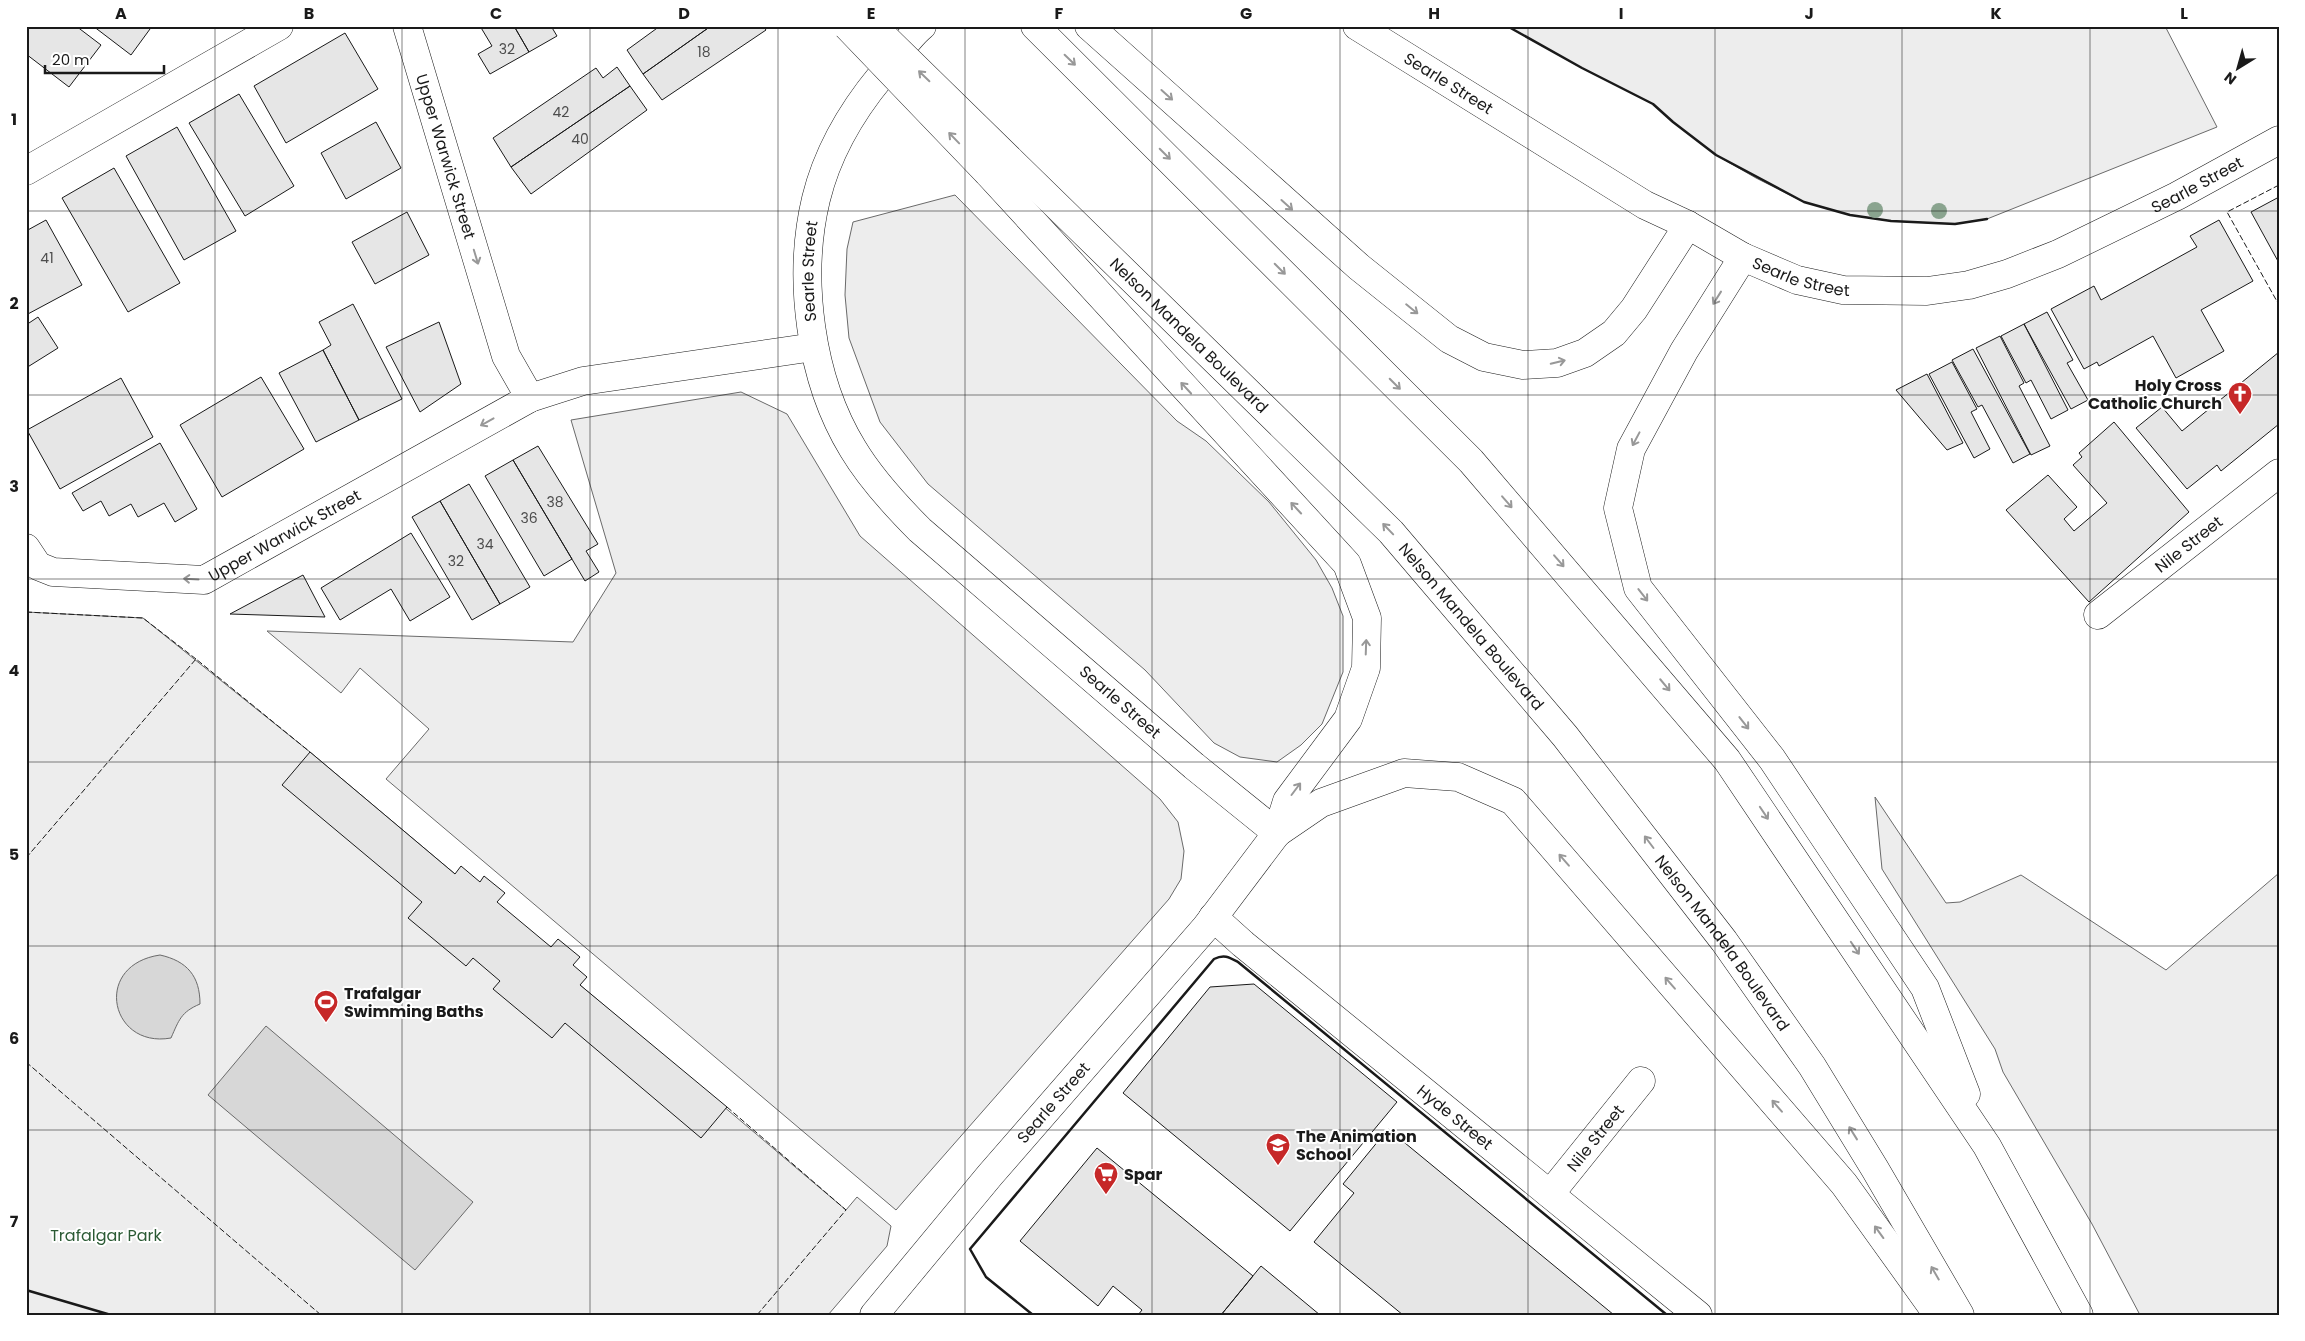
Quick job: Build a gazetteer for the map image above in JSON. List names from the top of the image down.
{
  "streets": {
    "main road": [
      "Searle Street",
      "Upper Warwick Street",
      "Nelson Mandela Boulevard",
      "Nile Street",
      "Hyde Street"
    ]
  },
  "crossings": [
    ["Searle Street", "Upper Warwick Street"],
    ["Searle Street", "Hyde Street"],
    ["Nile Street", "Hyde Street"]
  ],
  "parks": ["Trafalgar Park"],
  "places": {
    "church": ["Holy Cross Catholic Church"],
    "sports": ["Trafalgar Swimming Baths"],
    "school or university": ["The Animation School"],
    "supermarket": ["Spar"]
  },
  "house_numbers": [
    "32",
    "18",
    "42",
    "40",
    "41",
    "38",
    "36",
    "34",
    "32"
  ],
  "scale_bar": "20 m",
  "north": "bottom left",
  "grid": {
    "columns": [
      "A",
      "B",
      "C",
      "D",
      "E",
      "F",
      "G",
      "H",
      "I",
      "J",
      "K",
      "L"
    ],
    "rows": [
      "1",
      "2",
      "3",
      "4",
      "5",
      "6",
      "7"
    ]
  }
}
